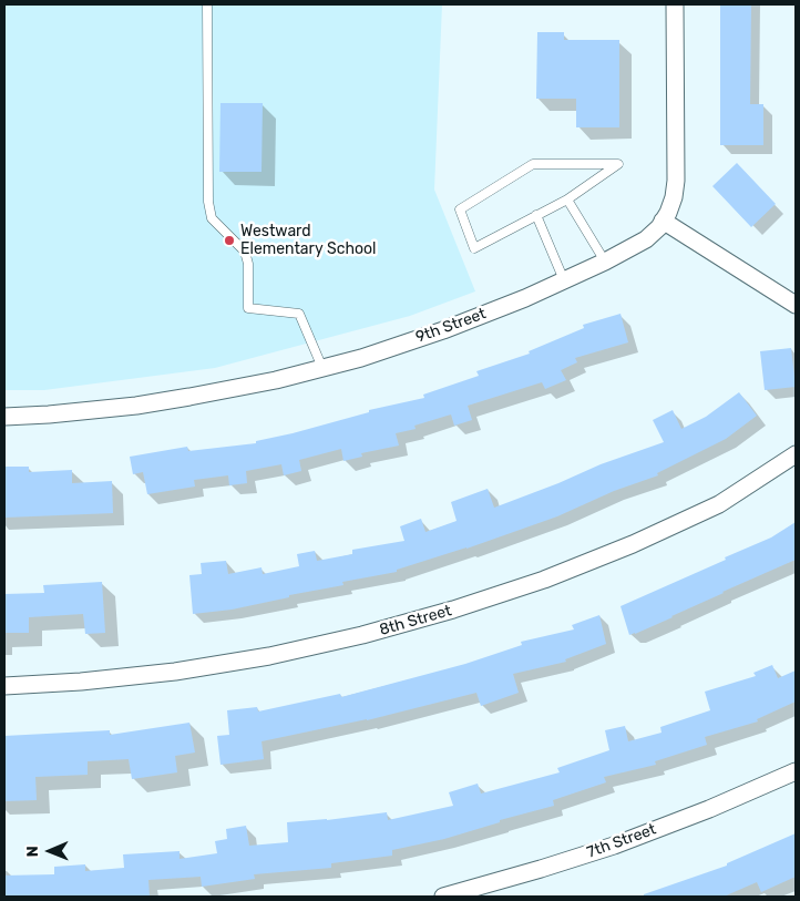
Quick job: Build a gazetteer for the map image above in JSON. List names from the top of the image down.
{
  "streets": {
    "street": ["9th Street", "8th Street", "7th Street"]
  },
  "places": ["Westward Elementary School"],
  "north": "left"
}
